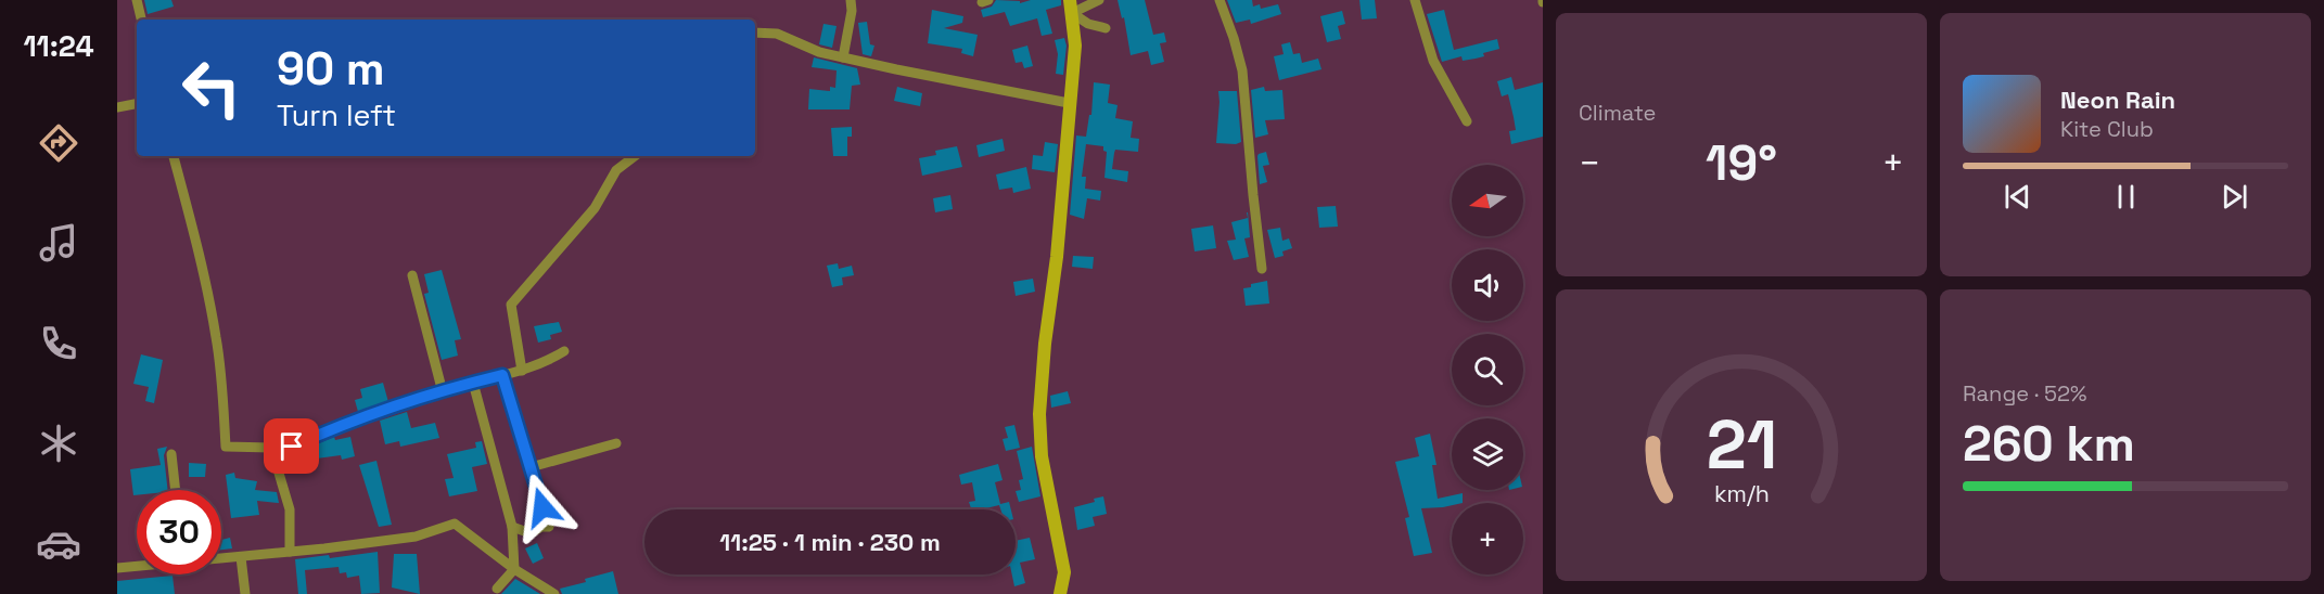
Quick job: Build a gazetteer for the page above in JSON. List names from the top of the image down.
{
  "north": "left",
  "page": {
    "tabs": "11:24",
    "tile": [
      "Climate",
      ["Range · 52%", "260 km"]
    ],
    "turn": ["90 m", "Turn left"],
    "song": ["Neon Rain", "Kite Club"],
    "heat": ["−", "19°", "+"],
    "map_buttons": "+",
    "limit": "30",
    "trip": "11:25 · 1 min · 230 m",
    "gauge": ["21", "km/h"]
  }
}
